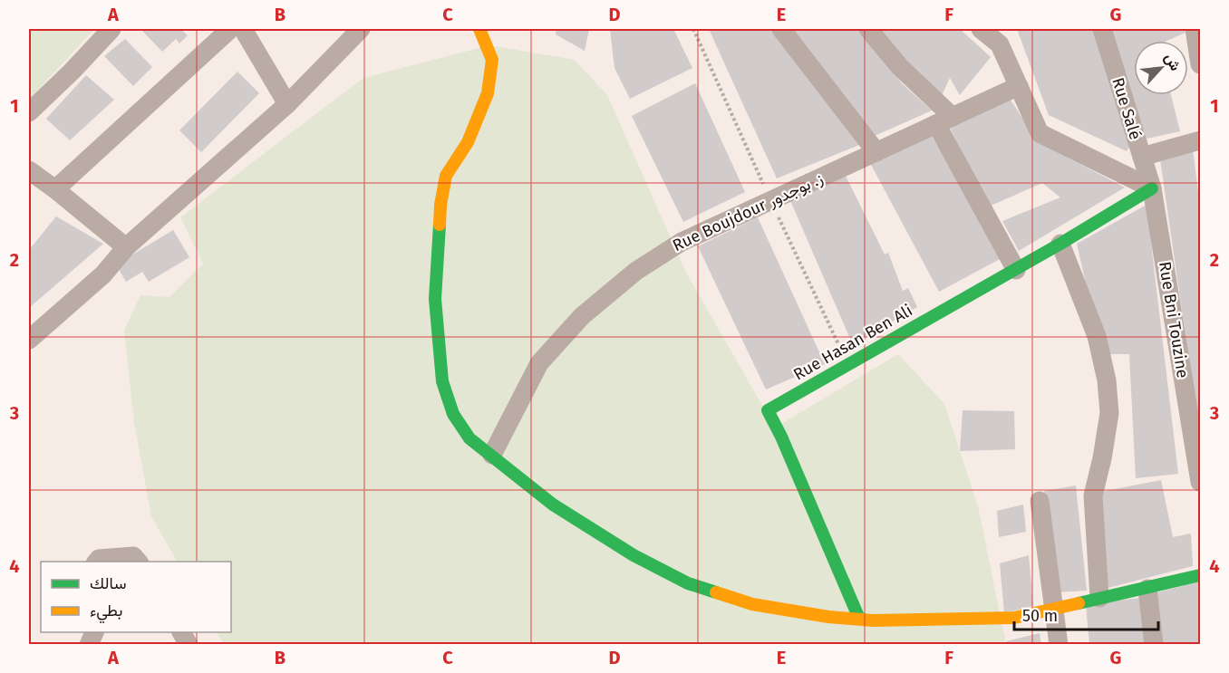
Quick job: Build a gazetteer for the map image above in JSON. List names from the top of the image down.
{
  "streets": {
    "street": [
      "Rue Salé",
      "Rue Boujdour ز. بوجدور",
      "Rue Bni Touzine",
      "Rue Hasan Ben Ali"
    ]
  },
  "crossings": [
    ["Rue Salé", "Rue Bni Touzine"],
    ["Rue Salé", "Rue Hasan Ben Ali"],
    ["Rue Bni Touzine", "Rue Hasan Ben Ali"]
  ],
  "legend": ["سالك", "بطيء"],
  "scale_bar": "50 m",
  "north": "top right",
  "grid": {
    "columns": [
      "A",
      "B",
      "C",
      "D",
      "E",
      "F",
      "G"
    ],
    "rows": [
      "1",
      "2",
      "3",
      "4"
    ]
  }
}
